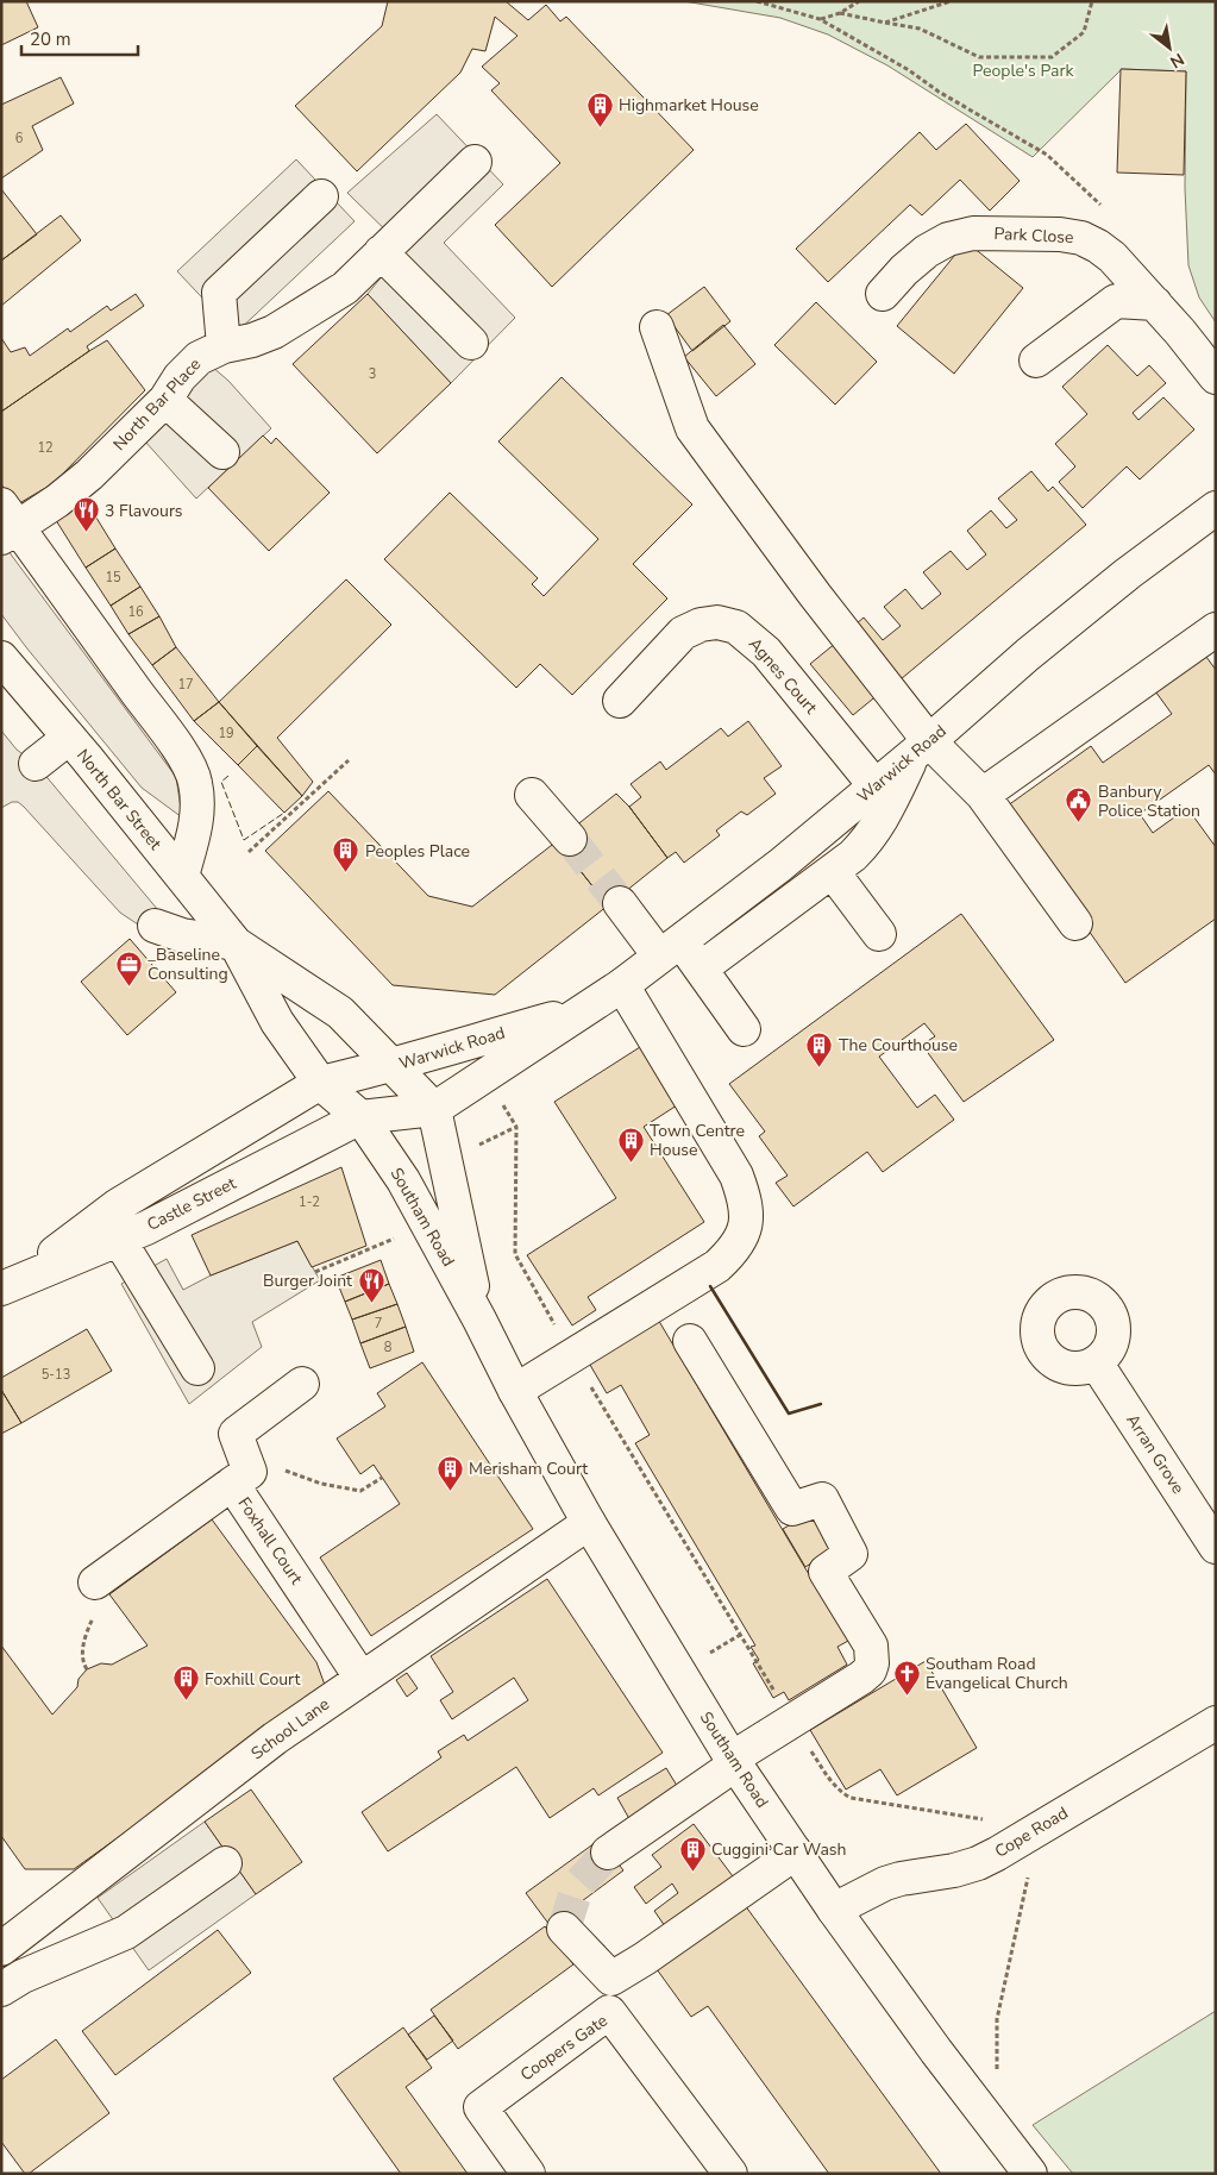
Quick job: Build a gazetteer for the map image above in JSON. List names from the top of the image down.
{
  "streets": {
    "street": [
      "Park Close",
      "North Bar Place",
      "Agnes Court",
      "Warwick Road",
      "North Bar Street",
      "Castle Street",
      "Southam Road",
      "Arran Grove",
      "Foxhall Court",
      "School Lane",
      "Cope Road",
      "Coopers Gate"
    ]
  },
  "crossings": [
    ["Agnes Court", "Warwick Road"],
    ["Warwick Road", "North Bar Street"],
    ["Warwick Road", "Castle Street"],
    ["Warwick Road", "Southam Road"],
    ["North Bar Street", "Castle Street"],
    ["North Bar Street", "Southam Road"],
    ["Castle Street", "Southam Road"],
    ["Southam Road", "School Lane"],
    ["Southam Road", "Cope Road"],
    ["Foxhall Court", "School Lane"]
  ],
  "parks": ["People's Park"],
  "places": {
    "building": [
      "Highmarket House",
      "Peoples Place",
      "The Courthouse",
      "Town Centre House",
      "Merisham Court",
      "Foxhill Court",
      "Cuggini Car Wash"
    ],
    "restaurant": ["3 Flavours", "Burger Joint"],
    "public building": ["Banbury Police Station"],
    "office": ["_Baseline Consulting"],
    "church": ["Southam Road Evangelical Church"]
  },
  "house_numbers": [
    "6",
    "3",
    "12",
    "15",
    "16",
    "17",
    "19",
    "1-2",
    "7",
    "8",
    "5-13"
  ],
  "scale_bar": "20 m",
  "north": "bottom right"
}
